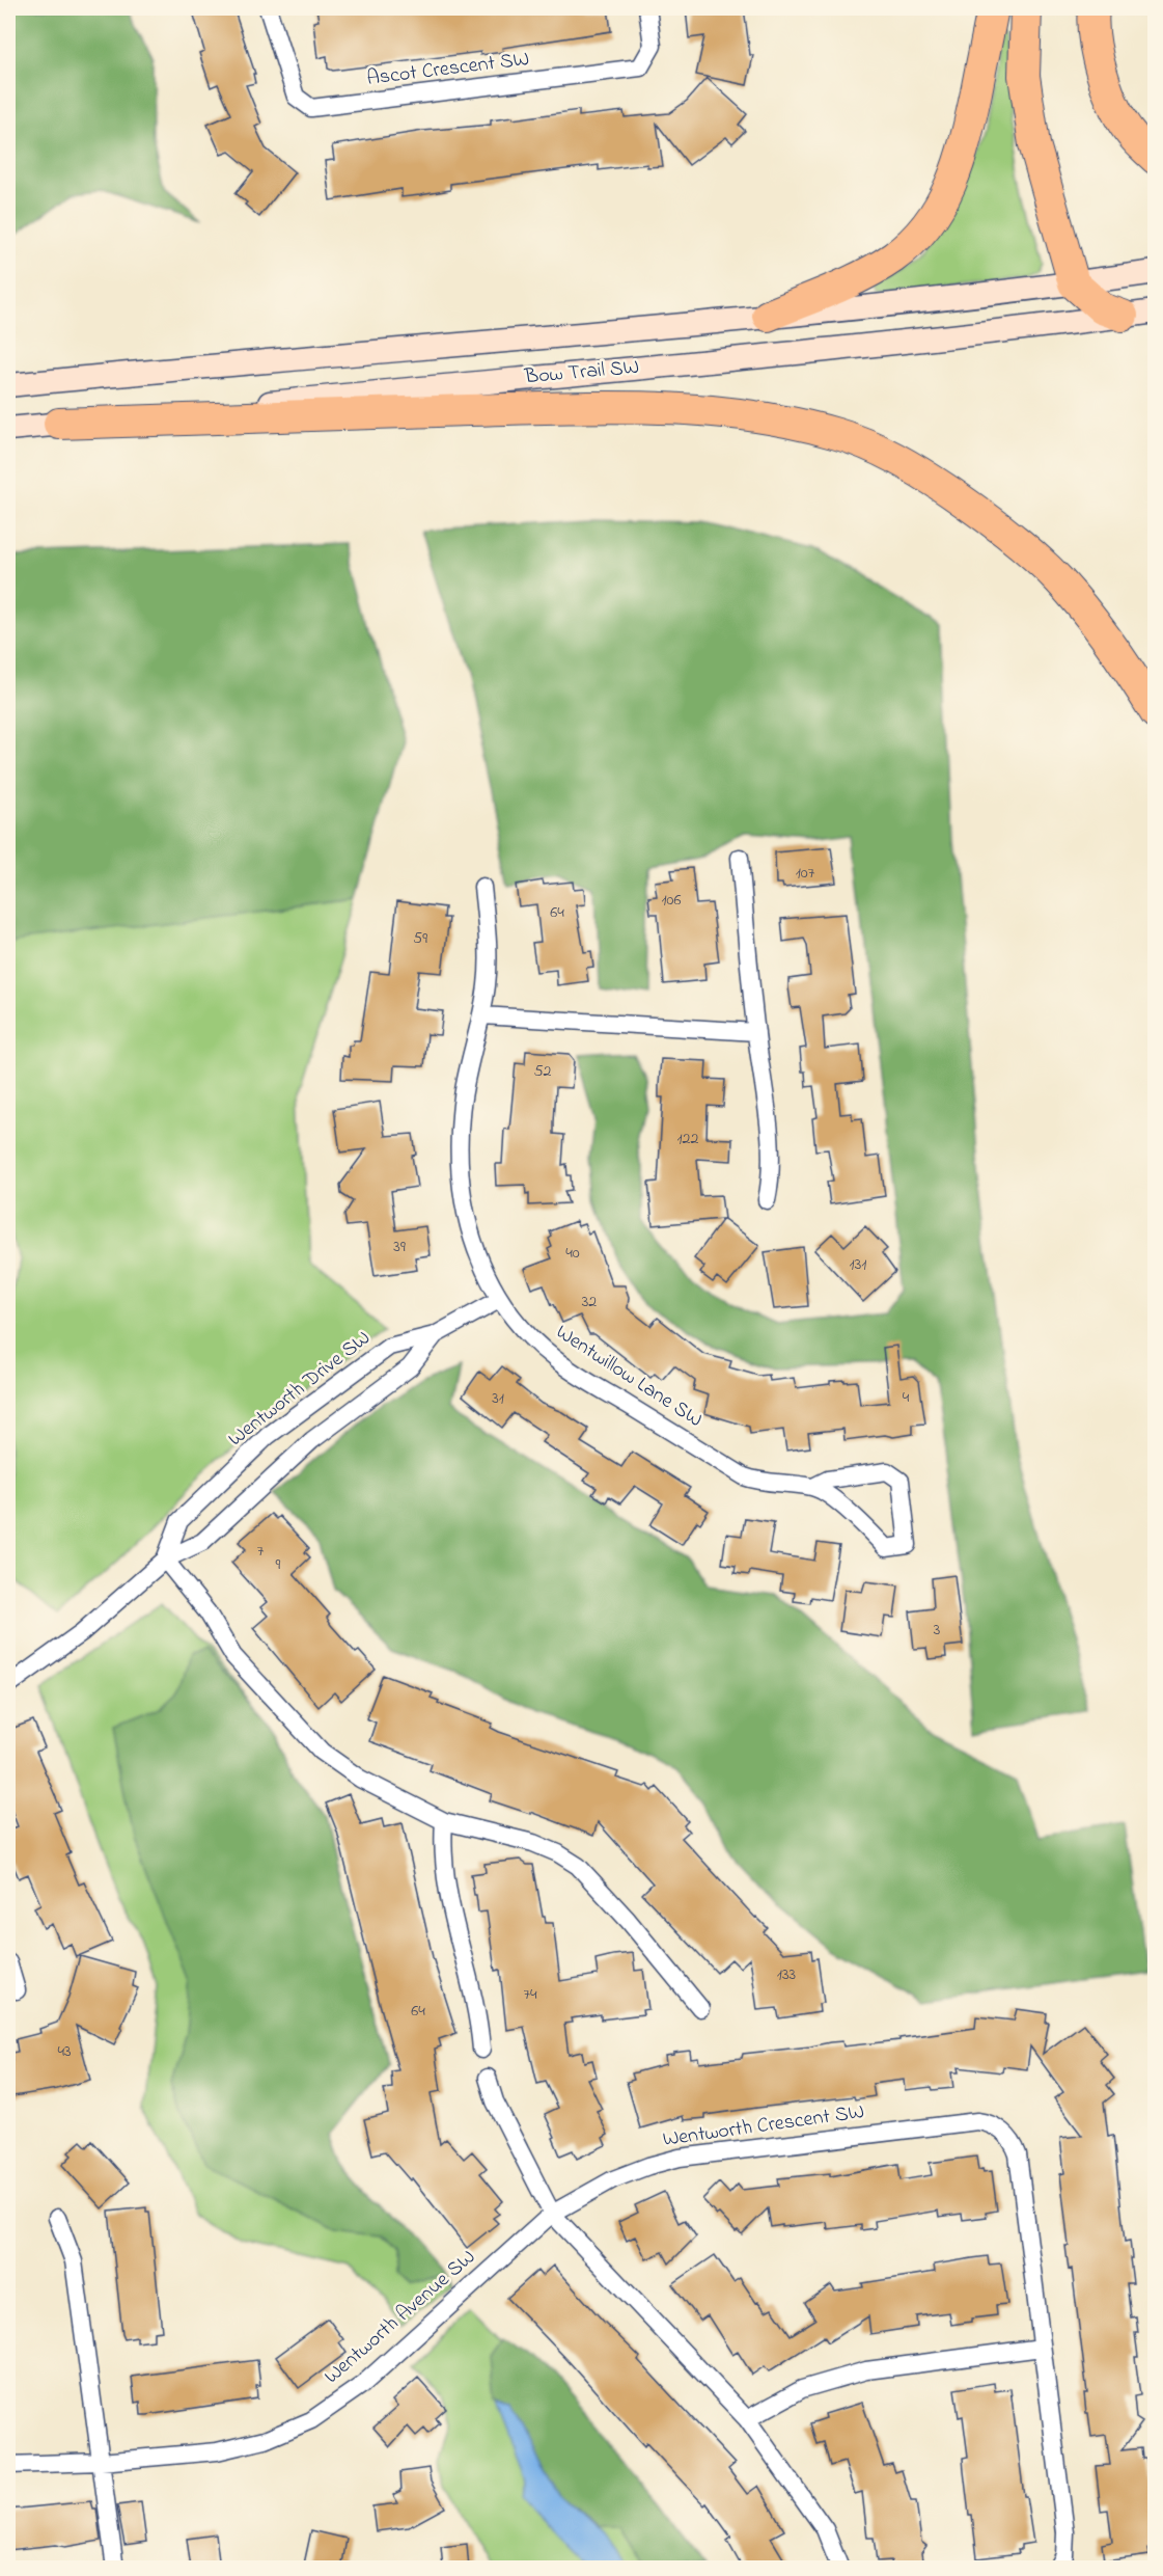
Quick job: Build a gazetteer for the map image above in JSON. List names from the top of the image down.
{
  "streets": {
    "main road": ["Bow Trail SW"],
    "street": [
      "Ascot Crescent SW",
      "Wentwillow Lane SW",
      "Wentworth Drive SW",
      "Wentworth Crescent SW",
      "Wentworth Avenue SW"
    ]
  },
  "crossings": [
    ["Wentwillow Lane SW", "Wentworth Drive SW"],
    ["Wentworth Crescent SW", "Wentworth Avenue SW"]
  ],
  "house_numbers": [
    "107",
    "106",
    "64",
    "59",
    "52",
    "122",
    "39",
    "40",
    "131",
    "32",
    "4",
    "31",
    "7",
    "9",
    "3",
    "133",
    "74",
    "64",
    "43"
  ]
}
